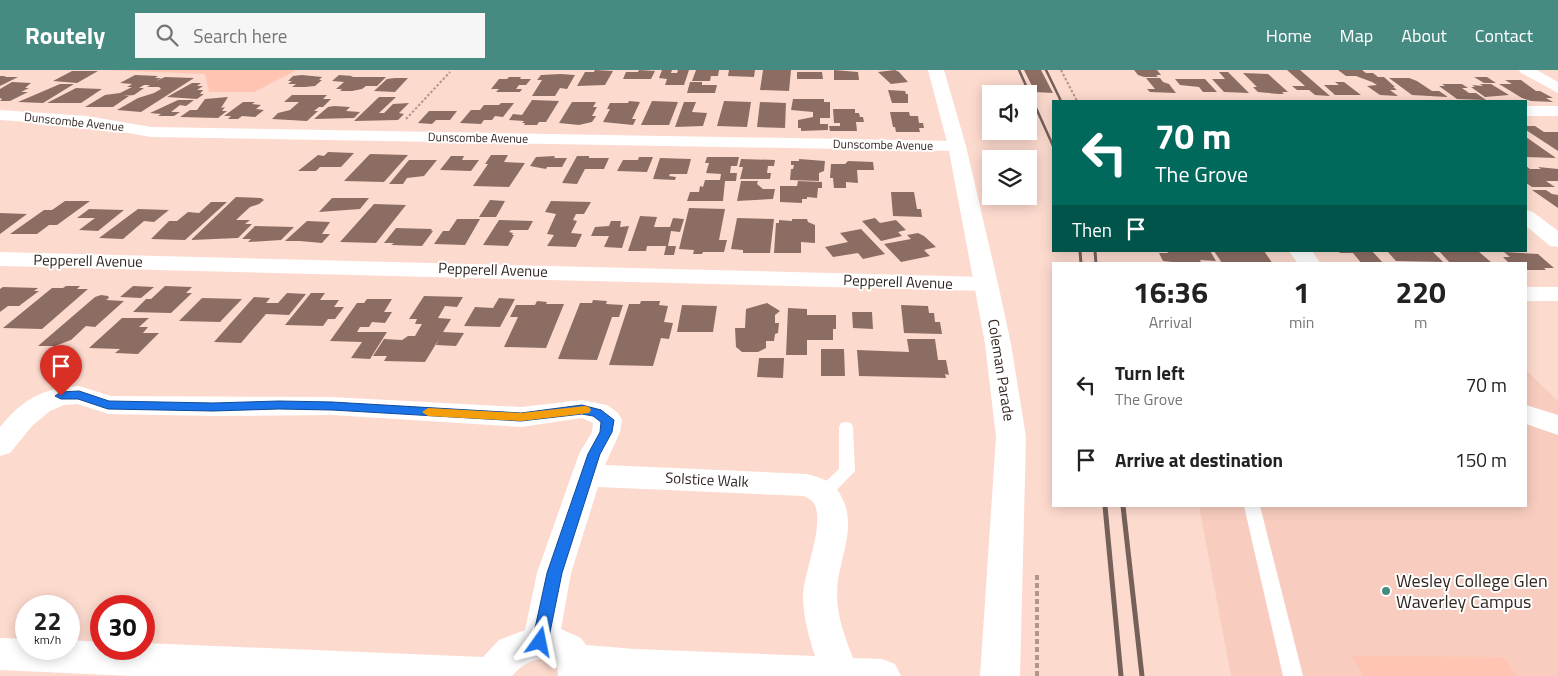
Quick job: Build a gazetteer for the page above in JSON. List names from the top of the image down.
{
  "streets": {
    "street": [
      "Dunscombe Avenue",
      "Pepperell Avenue",
      "Coleman Parade",
      "Solstice Walk"
    ]
  },
  "crossings": [
    ["Dunscombe Avenue", "Coleman Parade"],
    ["Pepperell Avenue", "Coleman Parade"]
  ],
  "places": ["Wesley College Glen Waverley Campus"],
  "page": {
    "header": "Routely",
    "search": "Search here",
    "nav": [
      "Home",
      "Map",
      "About",
      "Contact"
    ],
    "turn": ["70 m", "The Grove"],
    "then": "Then",
    "eta": [
      "16:36",
      "Arrival",
      "1",
      "min",
      "220",
      "m"
    ],
    "list": [
      {
        "name": "Turn left",
        "note": "The Grove",
        "value": "70 m"
      },
      {
        "name": "Arrive at destination",
        "value": "150 m"
      }
    ],
    "speed": "22 km/h",
    "limit": "30"
  }
}
